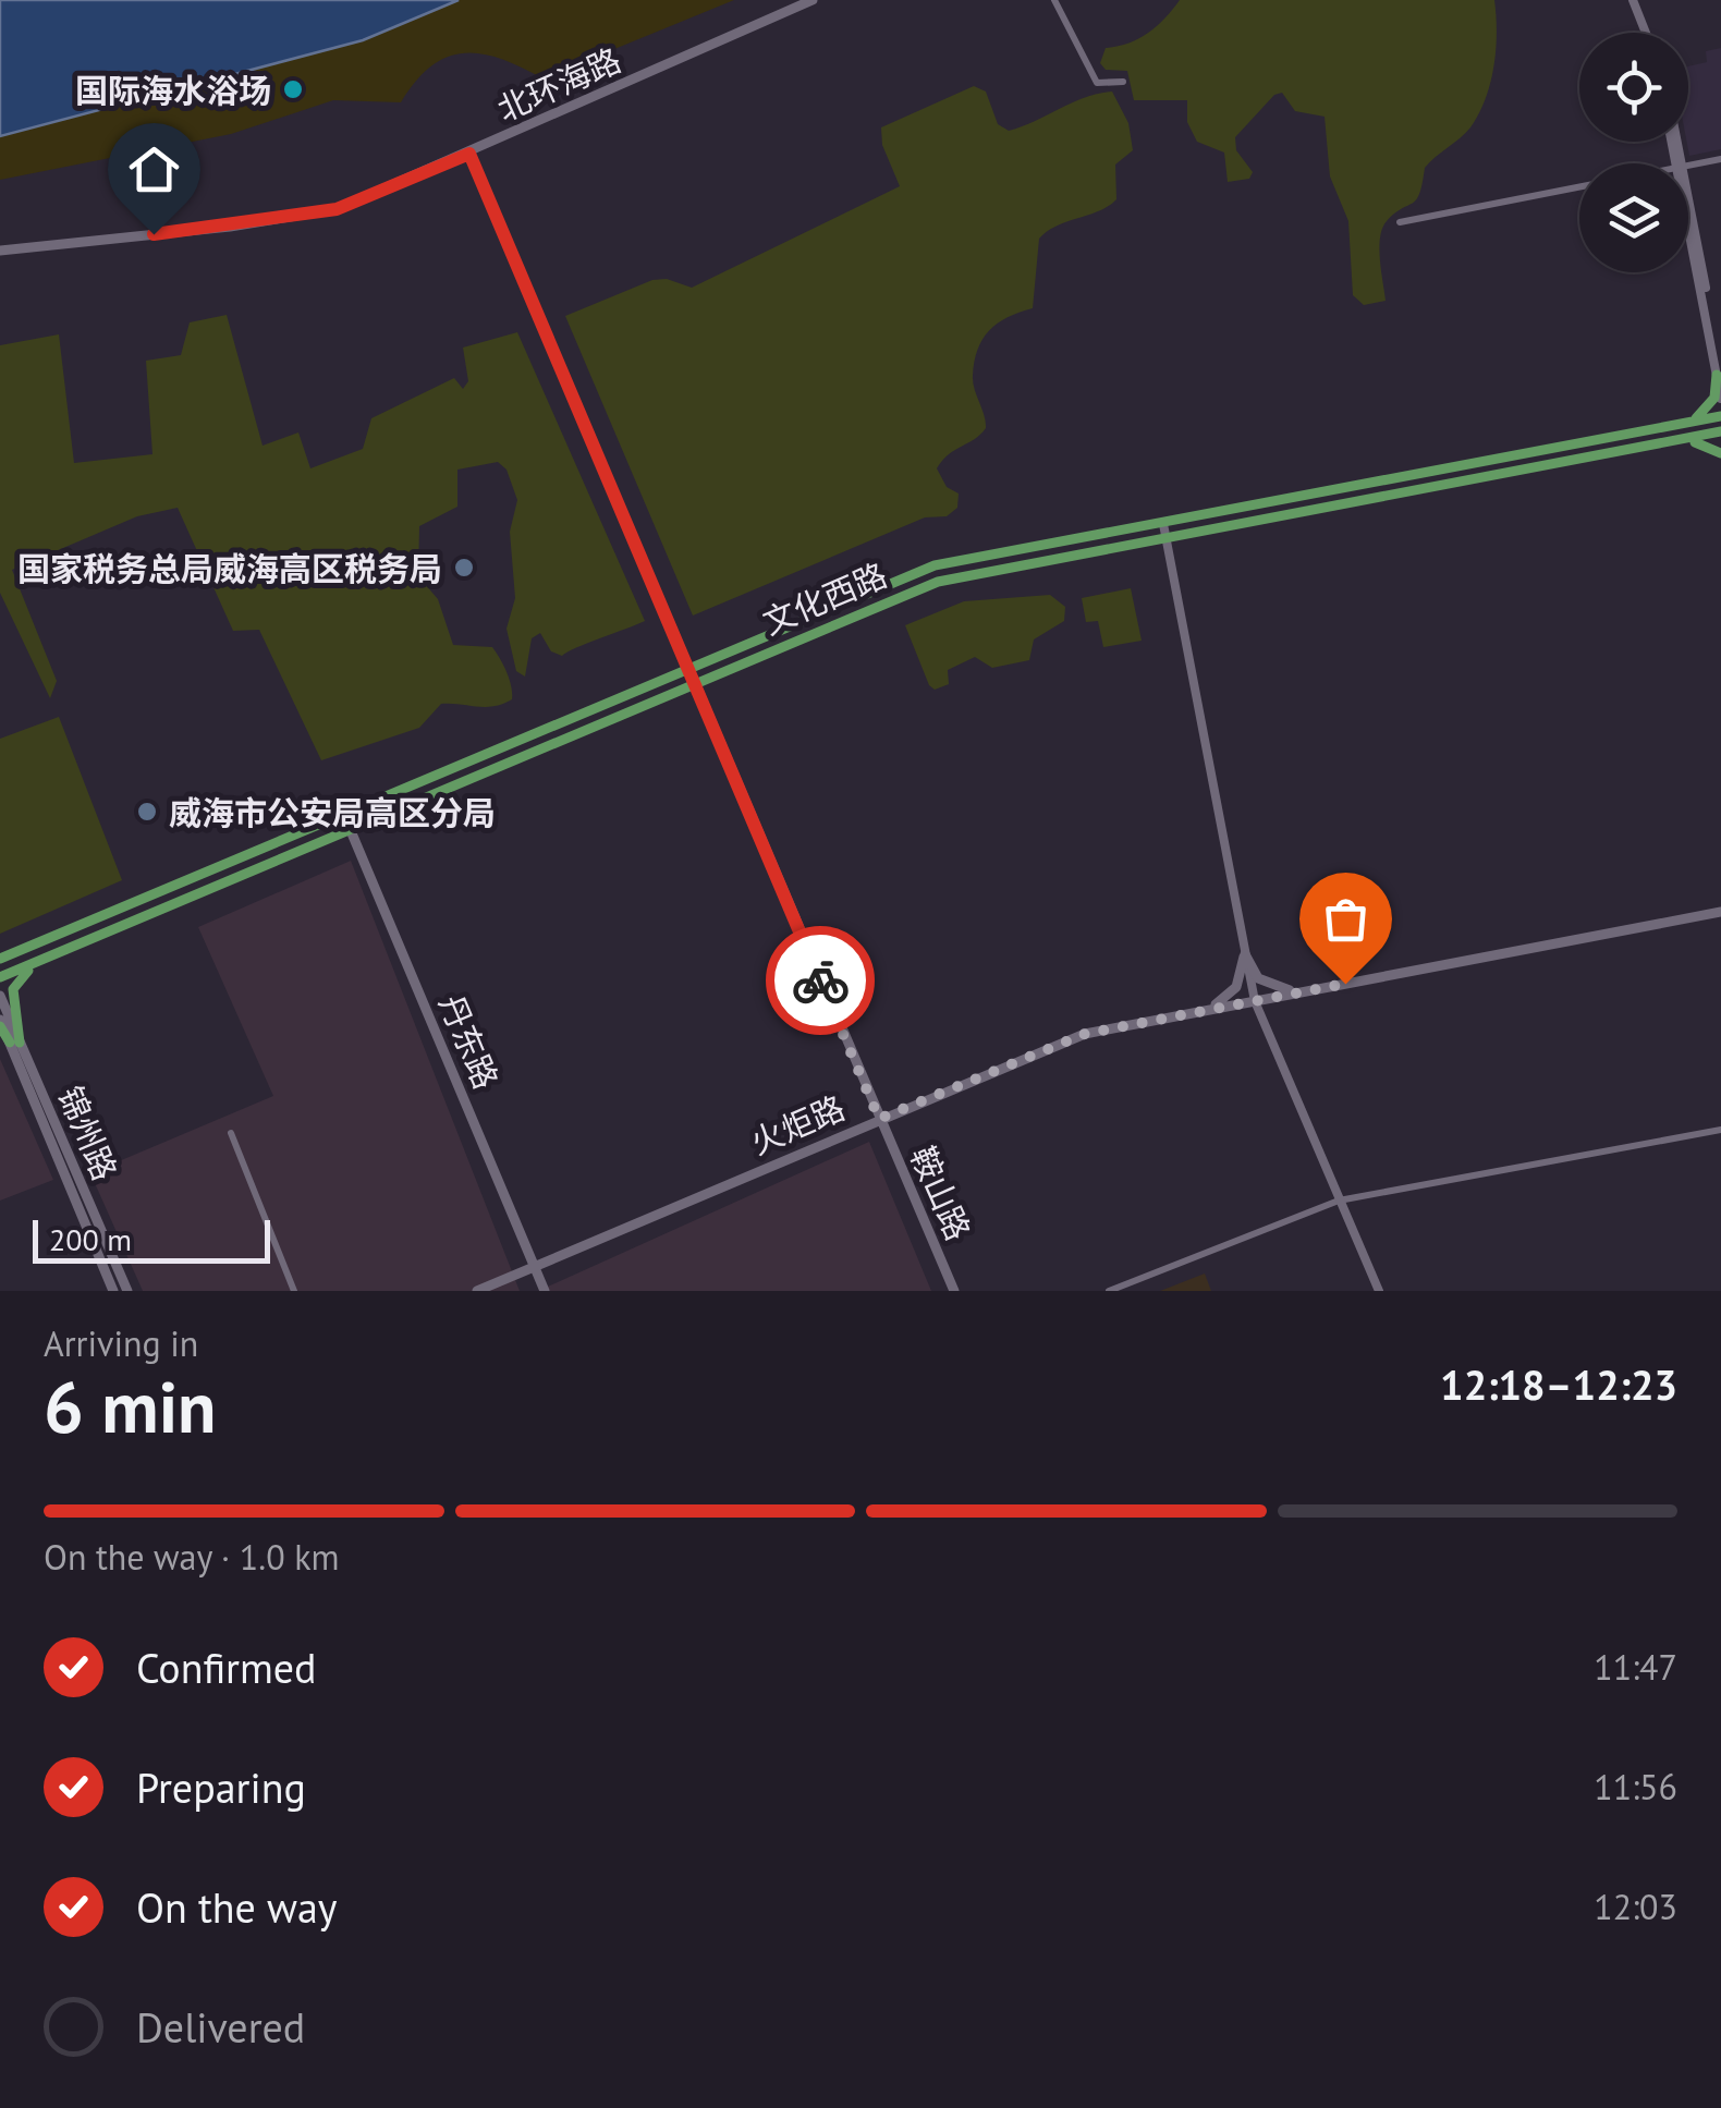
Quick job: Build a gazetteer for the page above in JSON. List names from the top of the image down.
{
  "streets": {
    "main road": [
      "北环海路",
      "文化西路",
      "丹东路",
      "火炬路",
      "锦州路",
      "鞍山路"
    ]
  },
  "crossings": [
    ["北环海路", "鞍山路"],
    ["文化西路", "丹东路"],
    ["文化西路", "鞍山路"],
    ["丹东路", "火炬路"],
    ["火炬路", "鞍山路"]
  ],
  "places": ["国际海水浴场", "国家税务总局威海高区税务局", "威海市公安局高区分局"],
  "scale_bar": "200 m",
  "page": {
    "scale": "200 m",
    "heading": ["6 min", "Arriving in", "12:18–12:23"],
    "bar": "On the way · 1.0 km",
    "list": [
      ["Confirmed", "11:47"],
      ["Preparing", "11:56"],
      ["On the way", "12:03"],
      "Delivered"
    ]
  }
}
